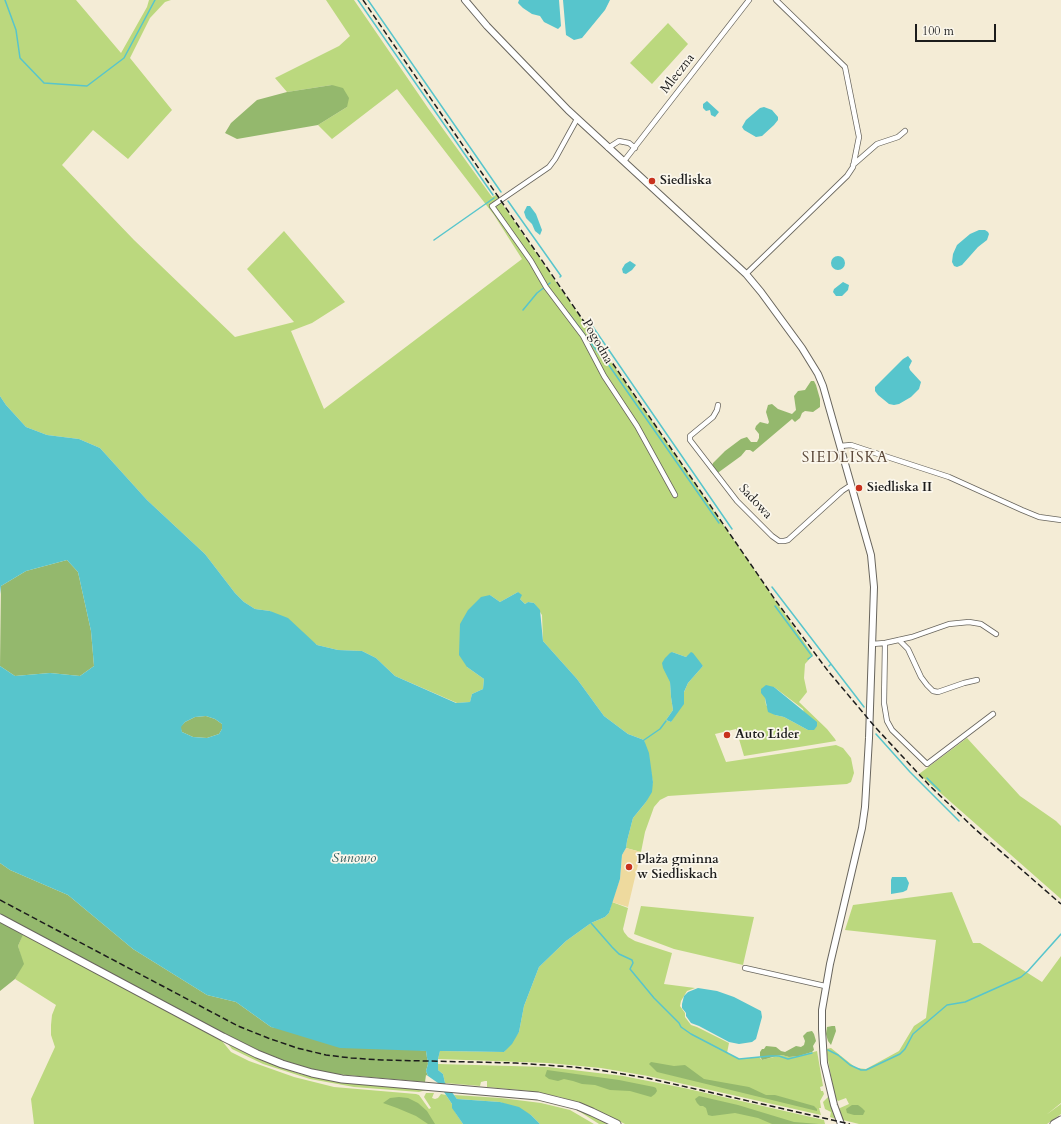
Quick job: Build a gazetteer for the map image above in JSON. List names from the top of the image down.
{
  "streets": {
    "street": ["Mleczna", "Pogodna", "Sadowa"]
  },
  "districts": ["SIEDLISKA"],
  "water": ["Sunowo"],
  "places": [
    "Siedliska",
    "Siedliska II",
    "Auto Lider",
    "Plaża gminna w Siedliskach"
  ],
  "scale_bar": "100 m"
}
